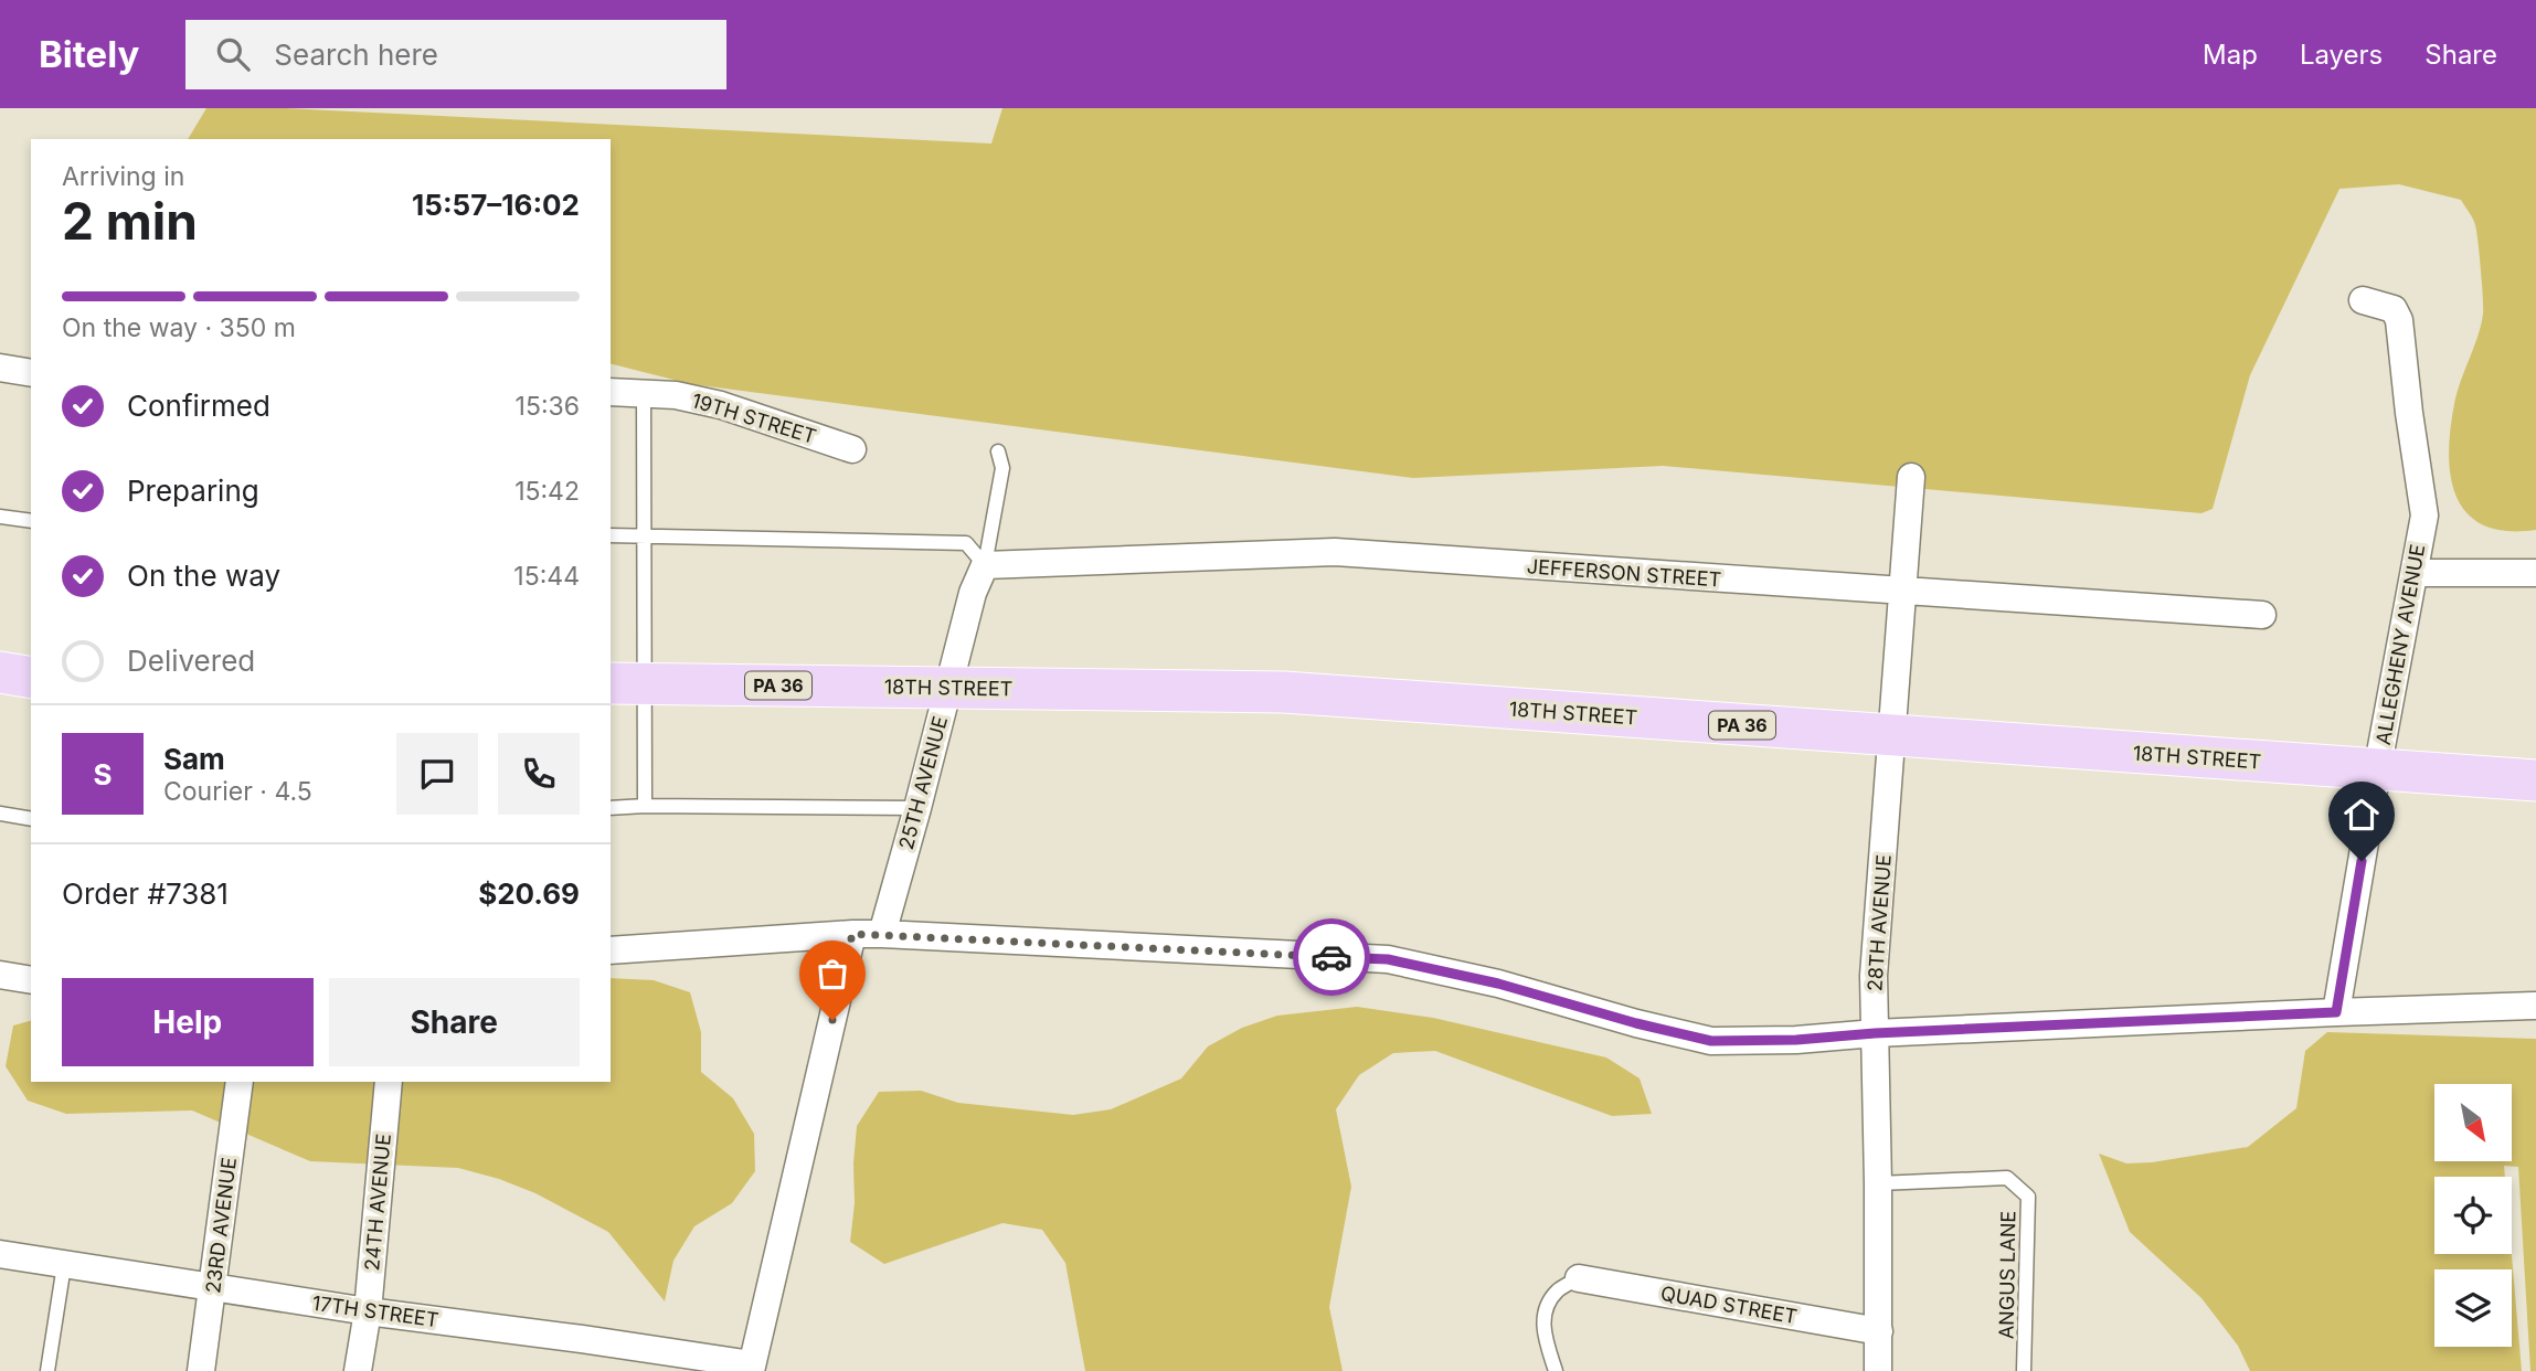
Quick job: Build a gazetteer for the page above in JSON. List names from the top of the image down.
{
  "streets": {
    "main road": ["PA 36", "18TH STREET"],
    "street": [
      "19TH STREET",
      "JEFFERSON STREET",
      "ALLEGHENY AVENUE",
      "25TH AVENUE",
      "28TH AVENUE",
      "24TH AVENUE",
      "23RD AVENUE",
      "QUAD STREET",
      "17TH STREET"
    ],
    "lane": ["ANGUS LANE"]
  },
  "crossings": [
    ["JEFFERSON STREET", "25TH AVENUE"],
    ["JEFFERSON STREET", "28TH AVENUE"],
    ["ALLEGHENY AVENUE", "18TH STREET"],
    ["18TH STREET", "25TH AVENUE"],
    ["18TH STREET", "28TH AVENUE"],
    ["28TH AVENUE", "ANGUS LANE"],
    ["28TH AVENUE", "QUAD STREET"],
    ["24TH AVENUE", "17TH STREET"],
    ["23RD AVENUE", "17TH STREET"]
  ],
  "north": "bottom right",
  "page": {
    "header": "Bitely",
    "search": "Search here",
    "nav": ["Map", "Layers", "Share"],
    "heading": ["2 min", "Arriving in", "15:57–16:02"],
    "panel": [
      "Sam",
      "Courier · 4.5",
      "Order #7381",
      "$20.69"
    ],
    "bar": "On the way · 350 m",
    "list": [
      ["Confirmed", "15:36"],
      ["Preparing", "15:42"],
      ["On the way", "15:44"],
      "Delivered"
    ],
    "round": "S",
    "buttons": ["Help", "Share"]
  }
}
